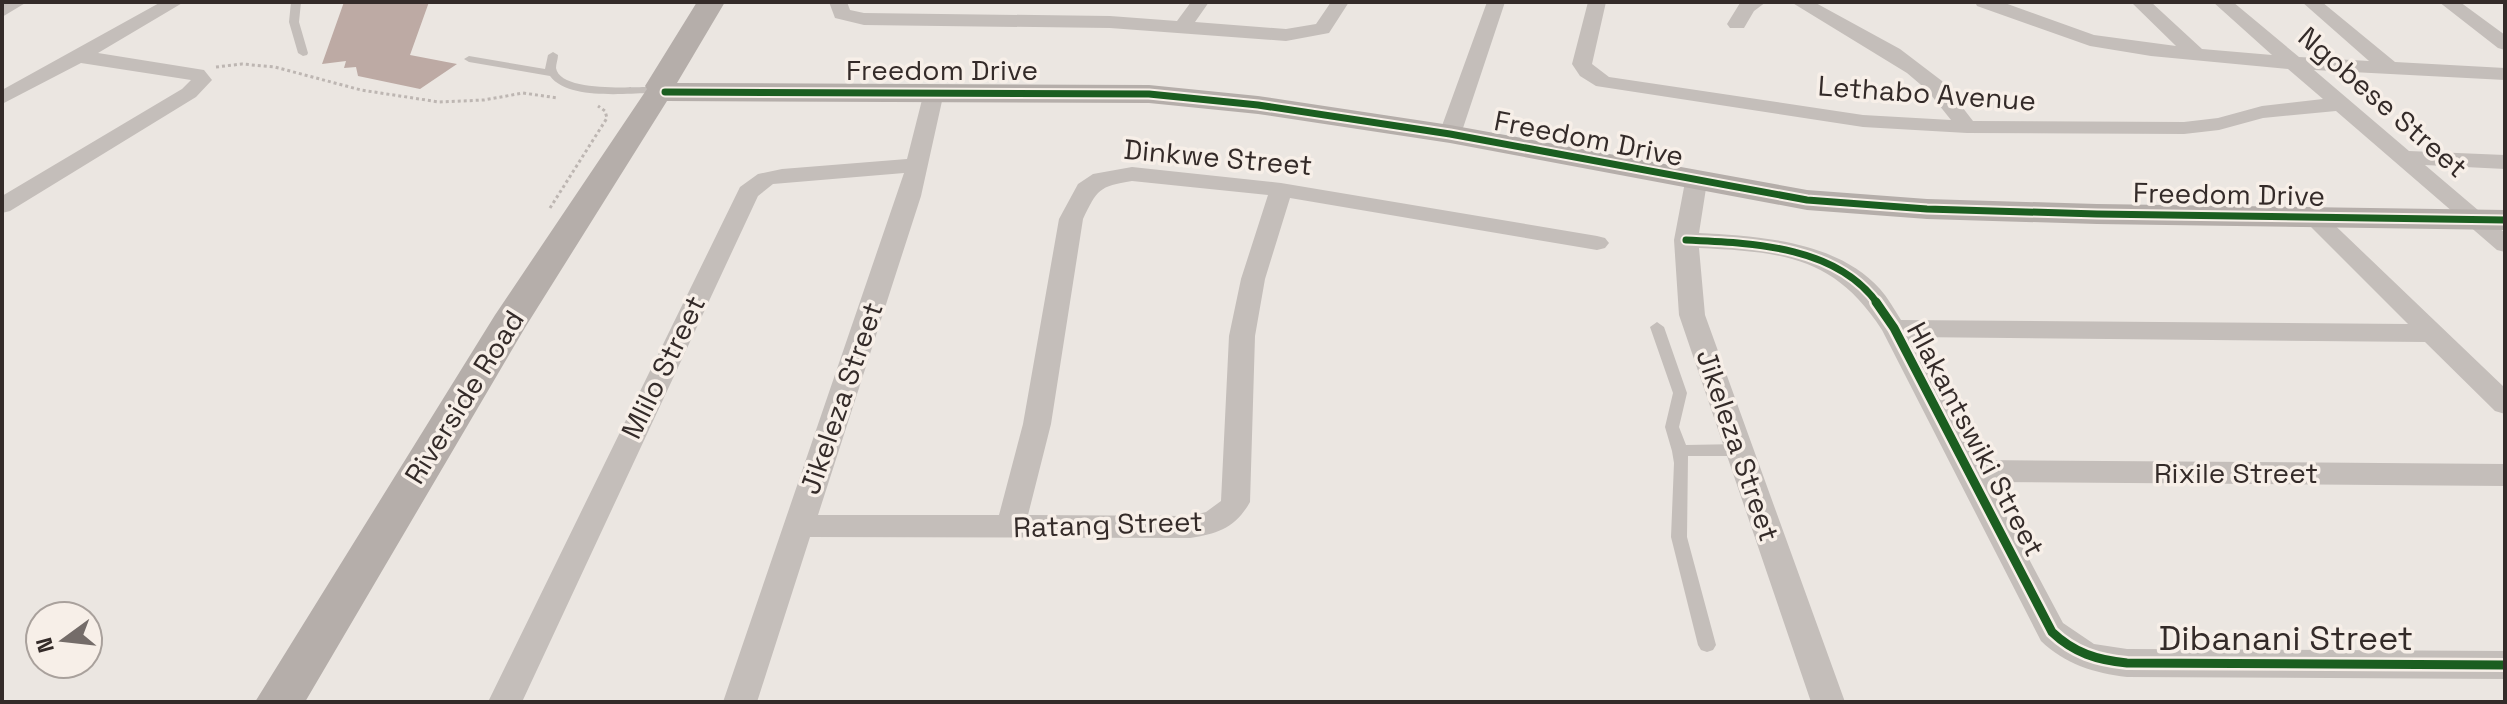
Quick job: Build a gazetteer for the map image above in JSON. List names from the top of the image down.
{
  "streets": {
    "street": [
      "Freedom Drive",
      "Lethabo Avenue",
      "Ngobese Street",
      "Dinkwe Street",
      "Mlilo Street",
      "Riverside Road",
      "Jikeleza Street",
      "Hlakantswiki Street",
      "Rixile Street",
      "Ratang Street",
      "Dibanani Street"
    ]
  },
  "crossings": [
    ["Freedom Drive", "Ngobese Street"],
    ["Freedom Drive", "Riverside Road"],
    ["Freedom Drive", "Jikeleza Street"],
    ["Lethabo Avenue", "Ngobese Street"],
    ["Dinkwe Street", "Ratang Street"],
    ["Mlilo Street", "Jikeleza Street"],
    ["Jikeleza Street", "Hlakantswiki Street"],
    ["Jikeleza Street", "Ratang Street"],
    ["Hlakantswiki Street", "Rixile Street"],
    ["Hlakantswiki Street", "Dibanani Street"]
  ],
  "north": "left"
}
